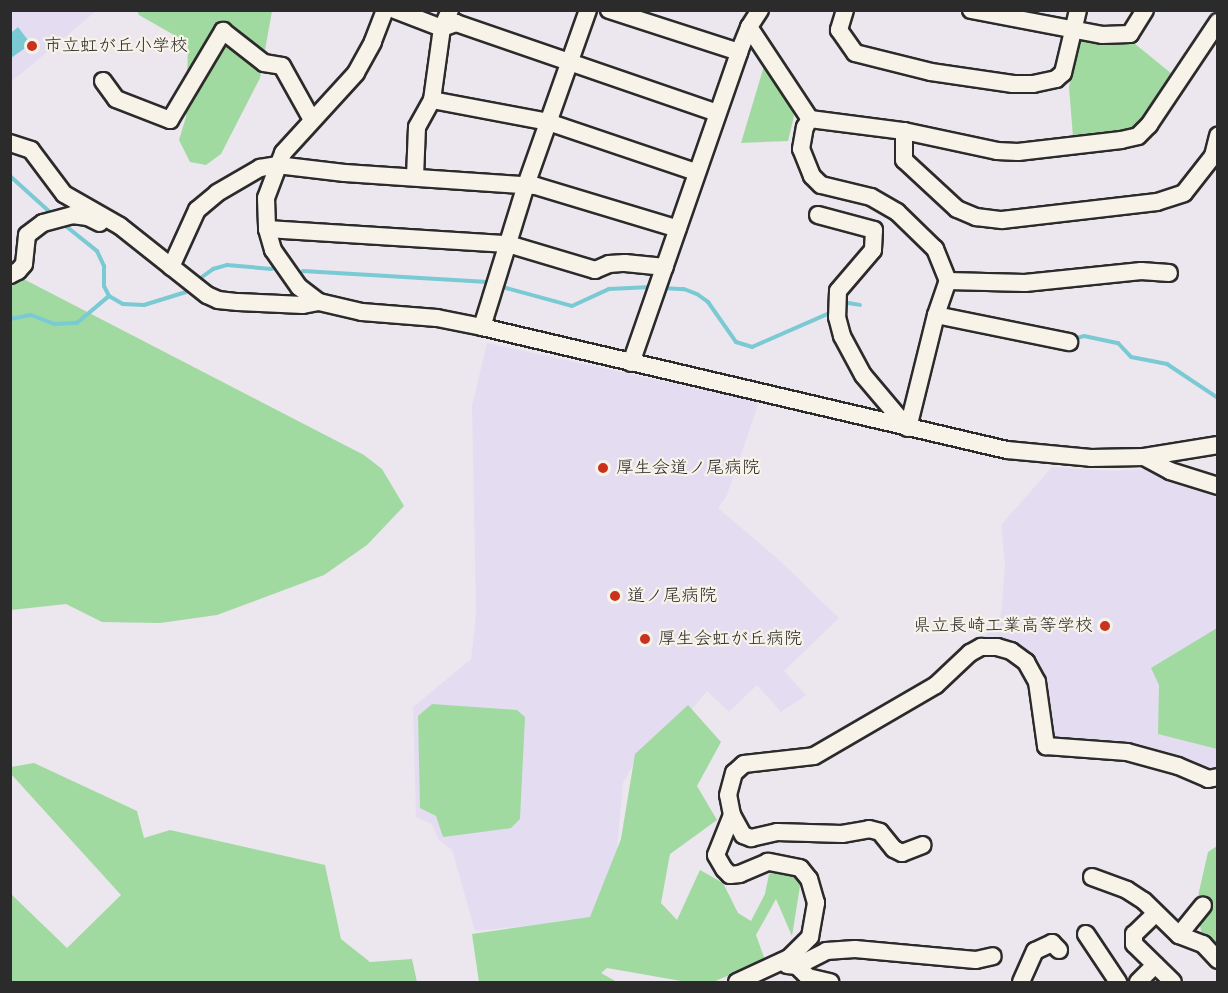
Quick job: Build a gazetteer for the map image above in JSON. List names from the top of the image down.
{
  "places": [
    "市立虹が丘小学校",
    "厚生会道ノ尾病院",
    "道ノ尾病院",
    "県立長崎工業高等学校",
    "厚生会虹が丘病院"
  ]
}
